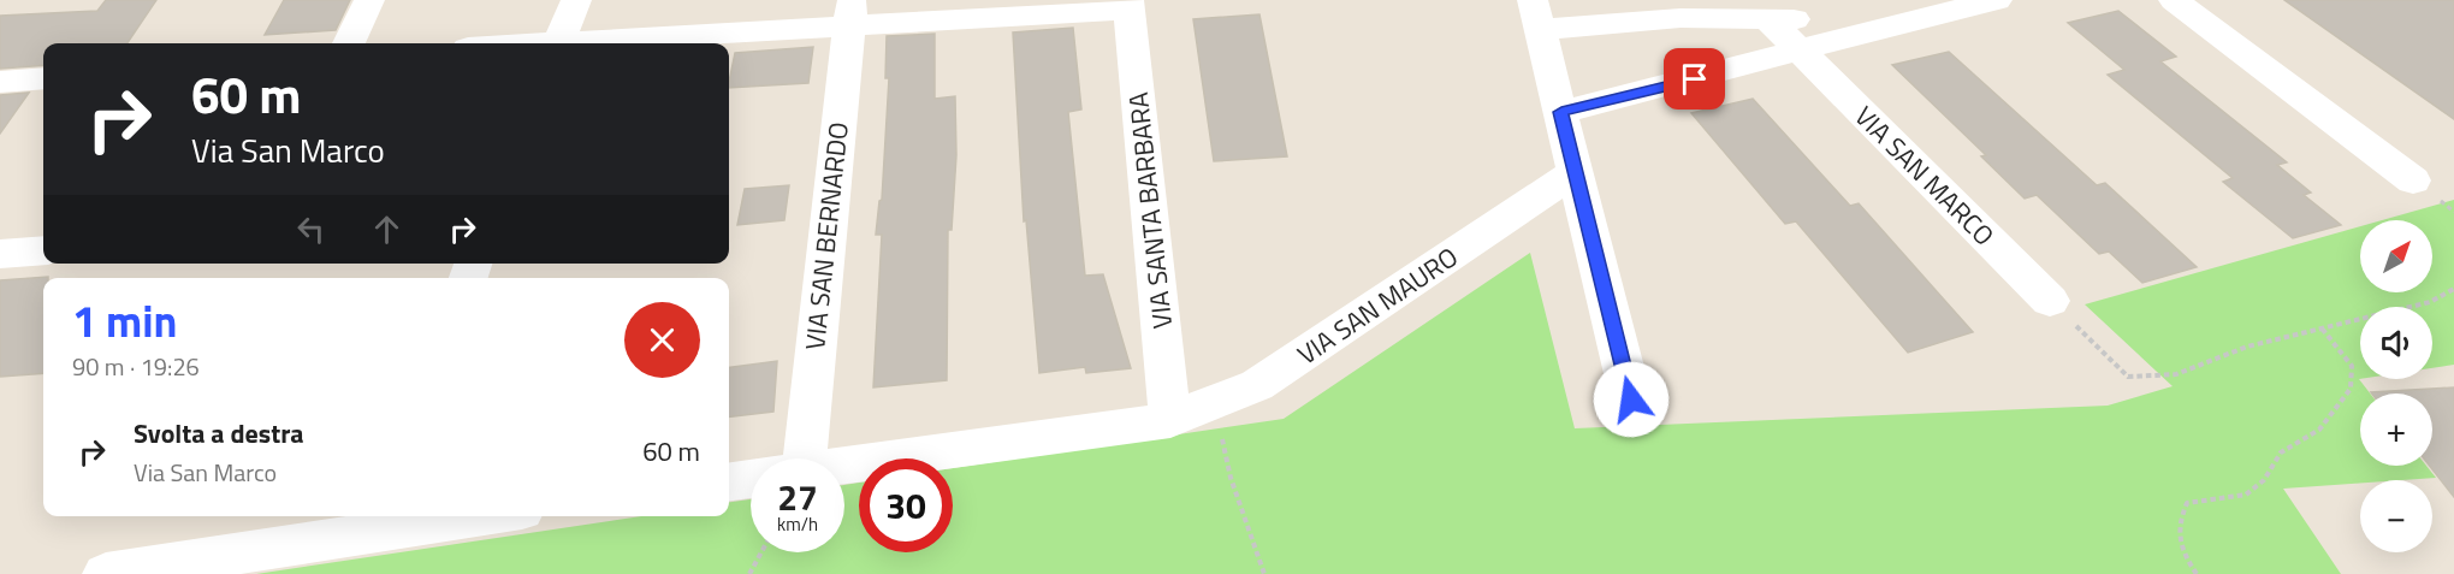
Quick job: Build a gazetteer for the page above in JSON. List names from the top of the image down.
{
  "streets": {
    "street": [
      "VIA SAN MARCO",
      "VIA SANTA BARBARA",
      "VIA SAN BERNARDO",
      "VIA SAN MAURO"
    ]
  },
  "crossings": [
    ["VIA SANTA BARBARA", "VIA SAN MAURO"]
  ],
  "north": "top right",
  "page": {
    "turn": ["60 m", "Via San Marco"],
    "map_buttons": ["+", "−"],
    "heading": ["1 min", "90 m · 19:26"],
    "list": [
      {
        "name": "Svolta a destra",
        "note": "Via San Marco",
        "value": "60 m"
      }
    ],
    "speed": "27 km/h",
    "limit": "30"
  }
}
